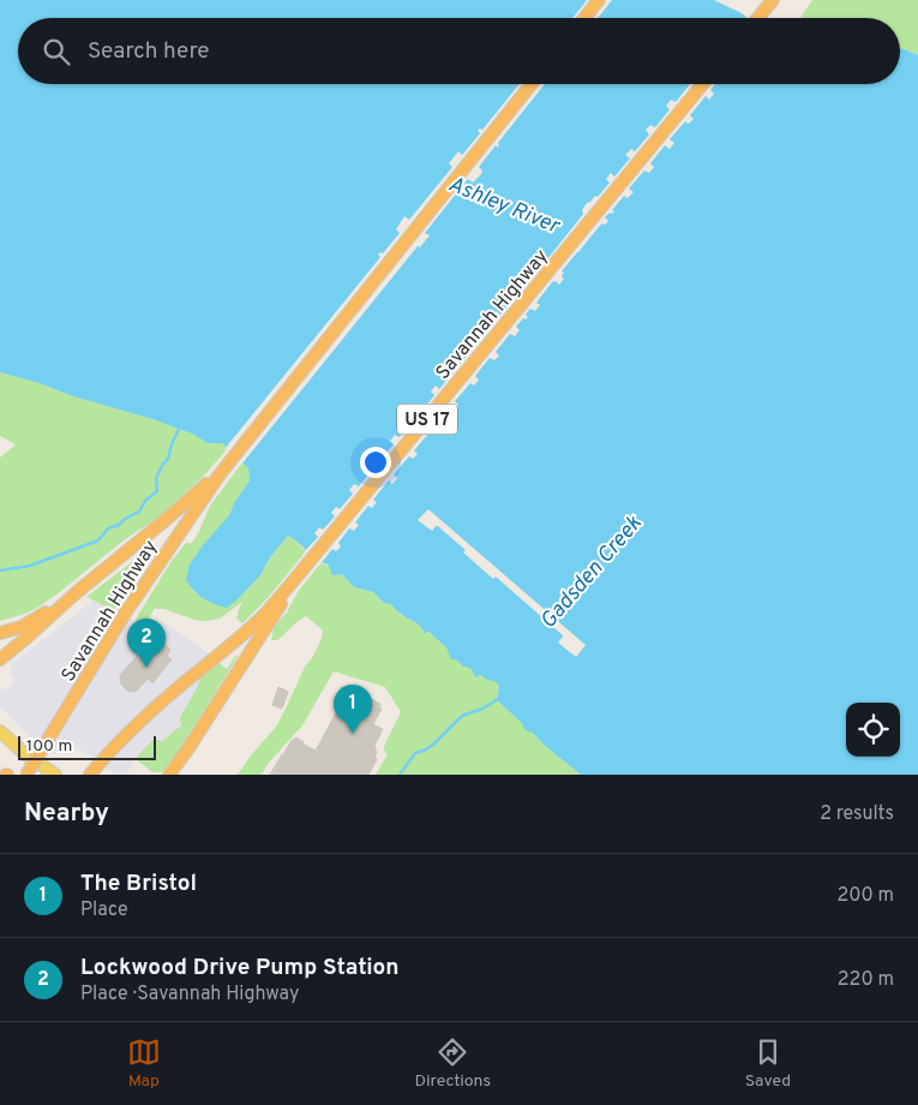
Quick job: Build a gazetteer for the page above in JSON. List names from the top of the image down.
{
  "streets": {
    "highway": ["Savannah Highway", "US 17"]
  },
  "water": ["Ashley River", "Gadsden Creek"],
  "scale_bar": "100 m",
  "page": {
    "search": "Search here",
    "pins": ["2", "1"],
    "scale": "100 m",
    "heading": ["Nearby", "2 results"],
    "list": [
      {
        "mark": "1",
        "name": "The Bristol",
        "note": "Place",
        "value": "200 m"
      },
      {
        "mark": "2",
        "name": "Lockwood Drive Pump Station",
        "note": "Place · Savannah Highway",
        "value": "220 m"
      }
    ],
    "nav": ["Map", "Directions", "Saved"]
  }
}
